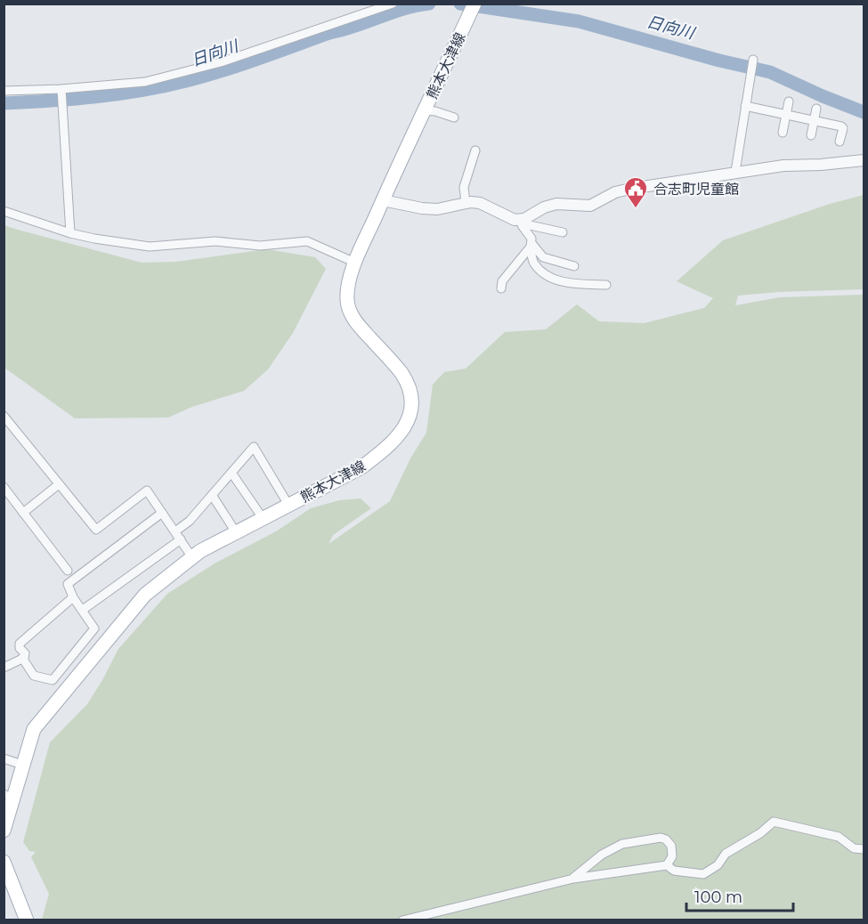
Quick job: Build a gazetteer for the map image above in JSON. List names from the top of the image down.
{
  "streets": {
    "main road": ["熊本大津線"]
  },
  "water": ["日向川"],
  "places": {
    "public building": ["合志町児童館"]
  },
  "scale_bar": "100 m"
}
